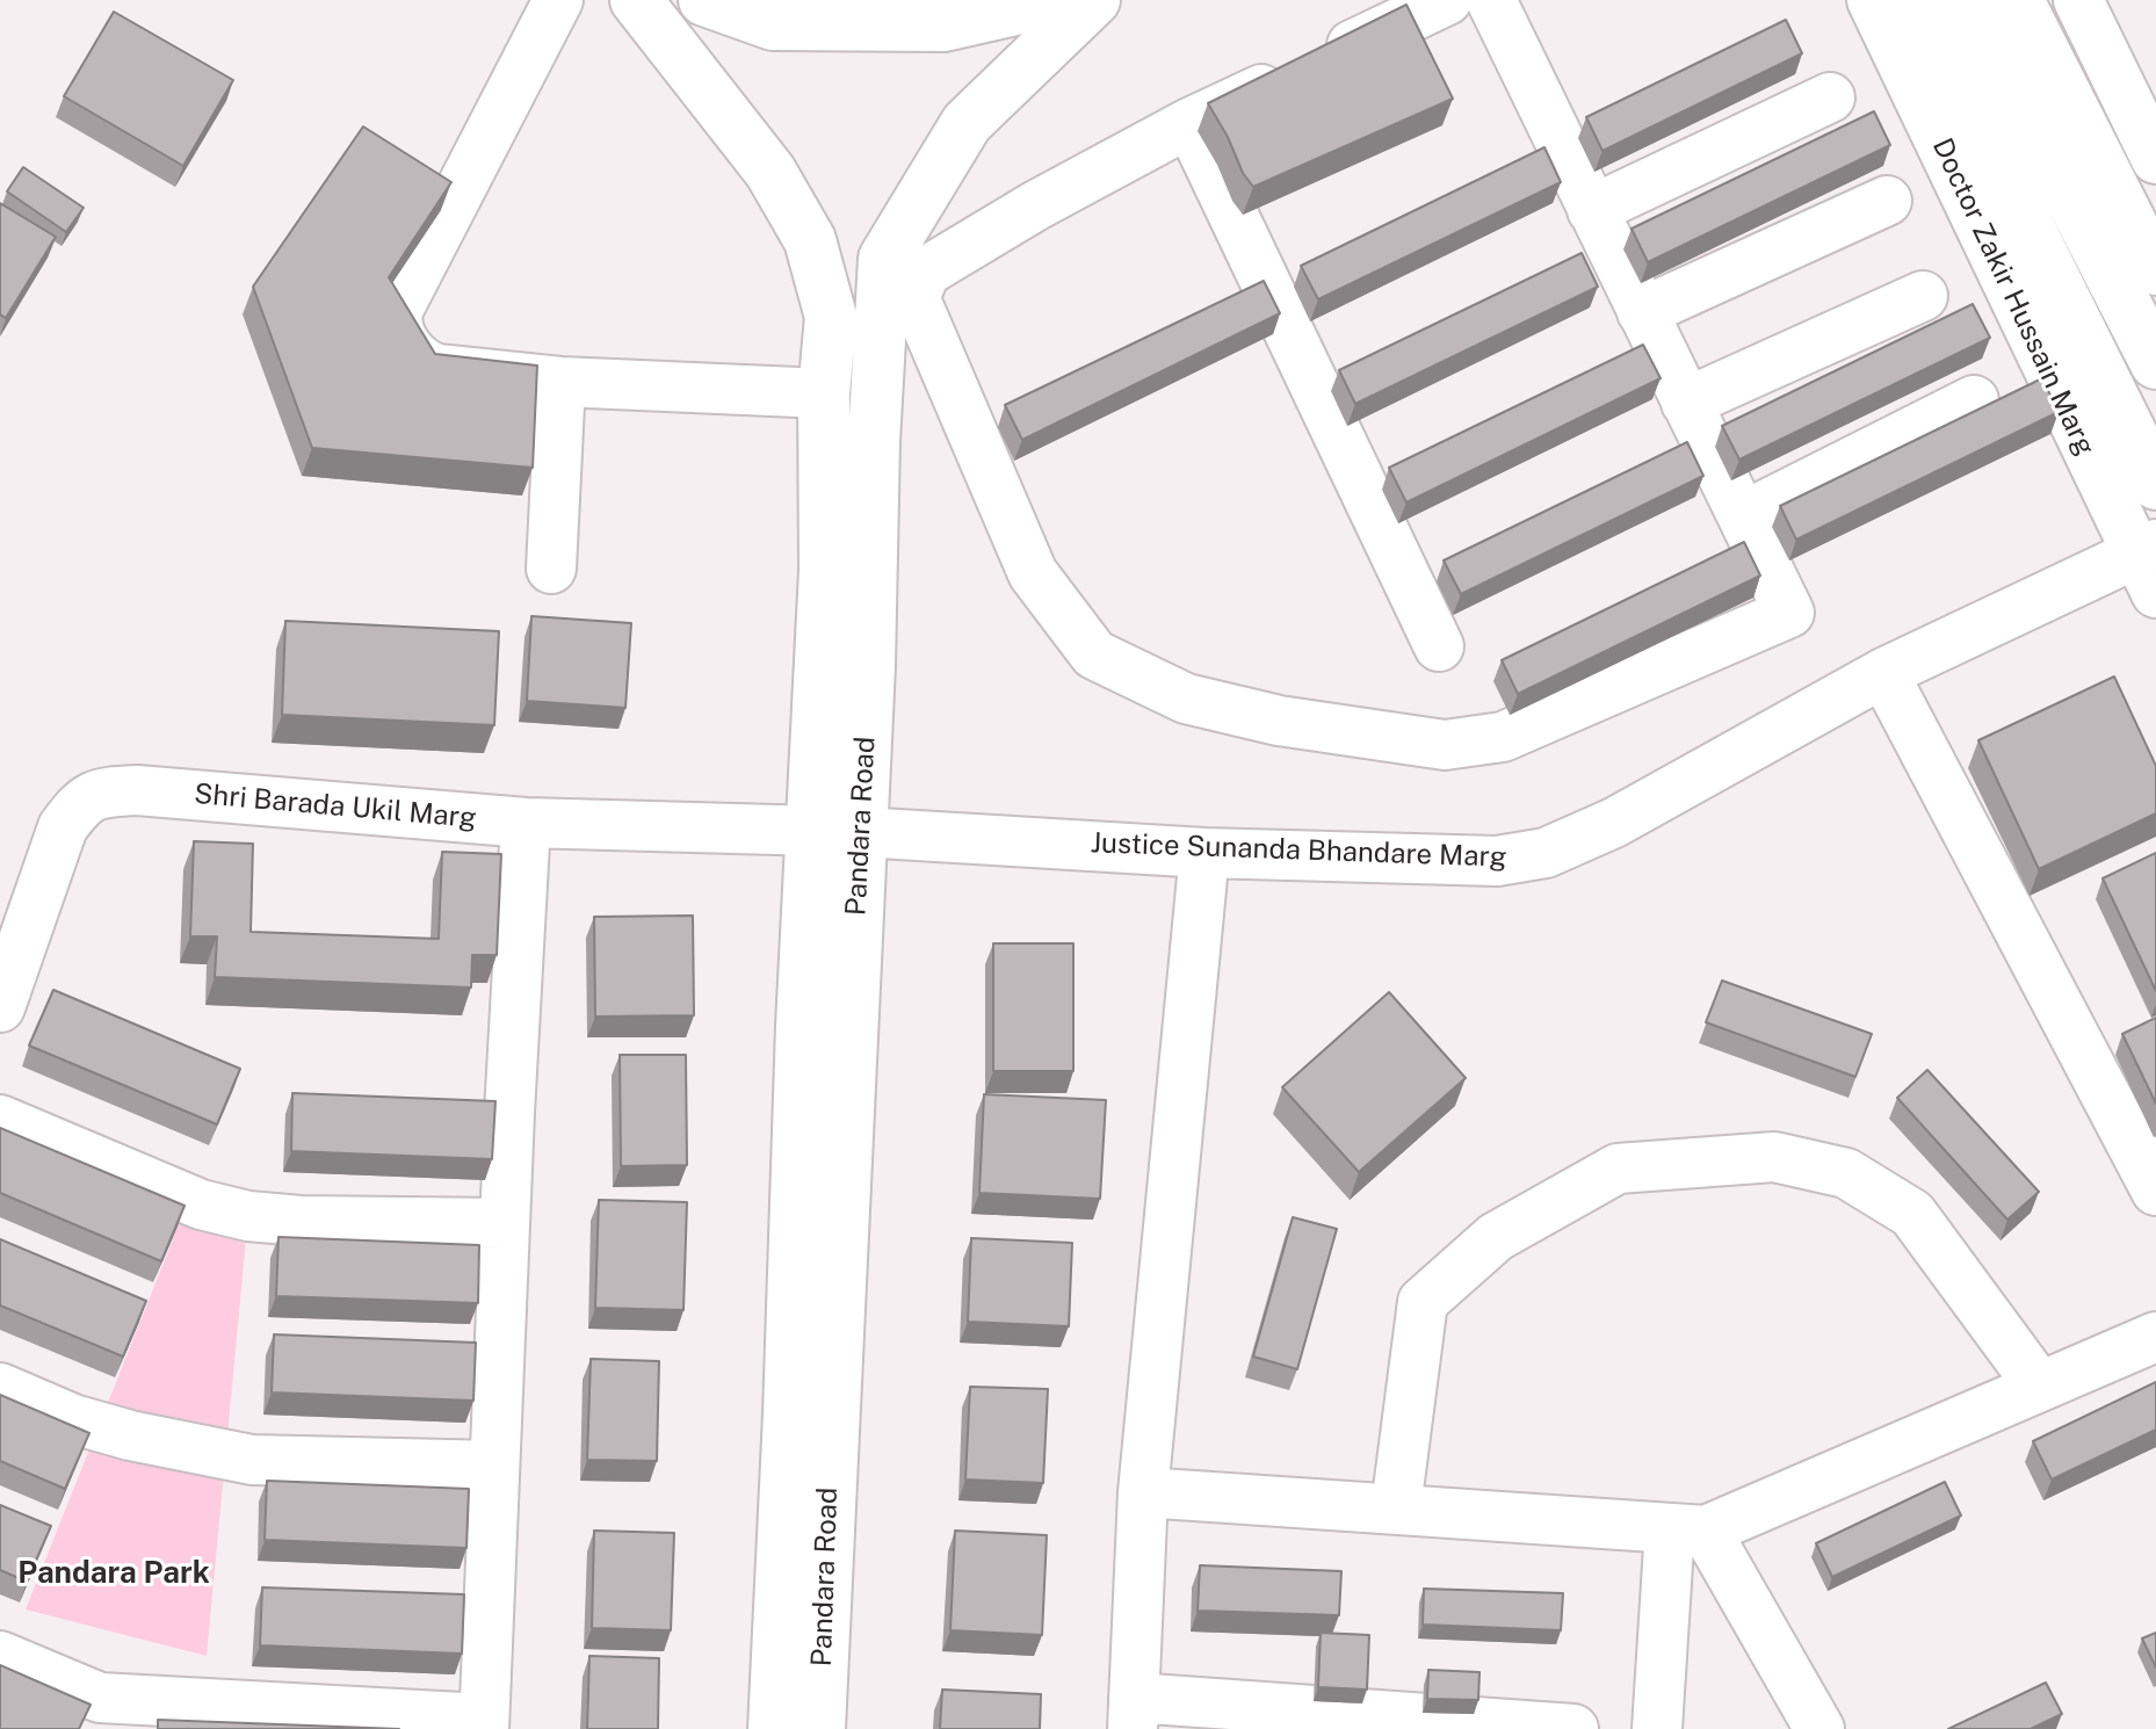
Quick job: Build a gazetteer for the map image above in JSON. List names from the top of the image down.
{
  "streets": {
    "main road": ["Doctor Zakir Hussain Marg", "Pandara Road"],
    "street": ["Shri Barada Ukil Marg", "Justice Sunanda Bhandare Marg"]
  },
  "crossings": [
    ["Doctor Zakir Hussain Marg", "Justice Sunanda Bhandare Marg"],
    ["Shri Barada Ukil Marg", "Pandara Road"],
    ["Shri Barada Ukil Marg", "Justice Sunanda Bhandare Marg"],
    ["Pandara Road", "Justice Sunanda Bhandare Marg"]
  ],
  "districts": ["Pandara Park"]
}
